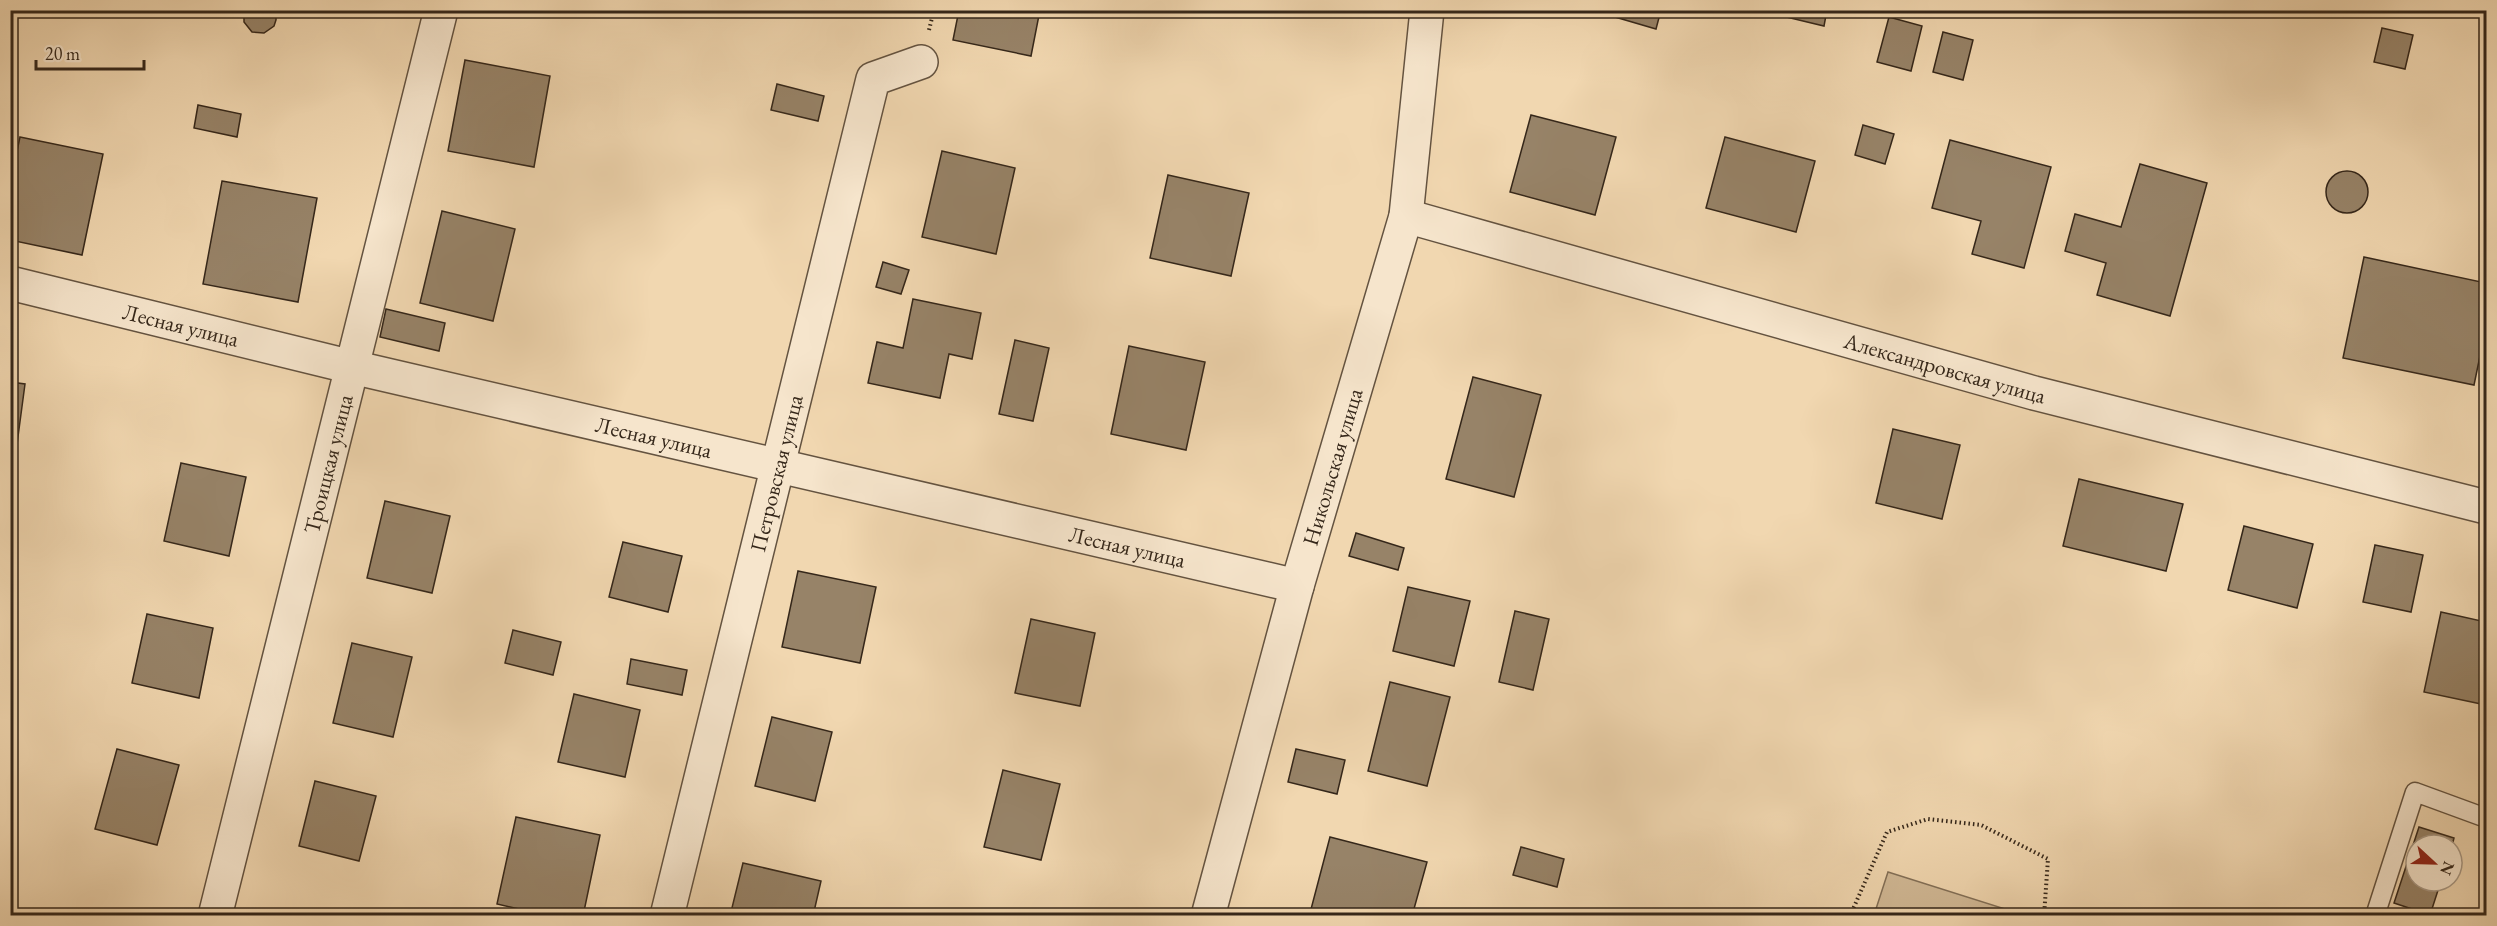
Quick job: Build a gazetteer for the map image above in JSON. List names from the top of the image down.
{
  "streets": {
    "street": [
      "Лесная улица",
      "Александровская улица",
      "Троицкая улица",
      "Никольская улица",
      "Петровская улица"
    ]
  },
  "crossings": [
    ["Лесная улица", "Троицкая улица"],
    ["Лесная улица", "Никольская улица"],
    ["Лесная улица", "Петровская улица"],
    ["Александровская улица", "Никольская улица"]
  ],
  "scale_bar": "20 m",
  "north": "right"
}
